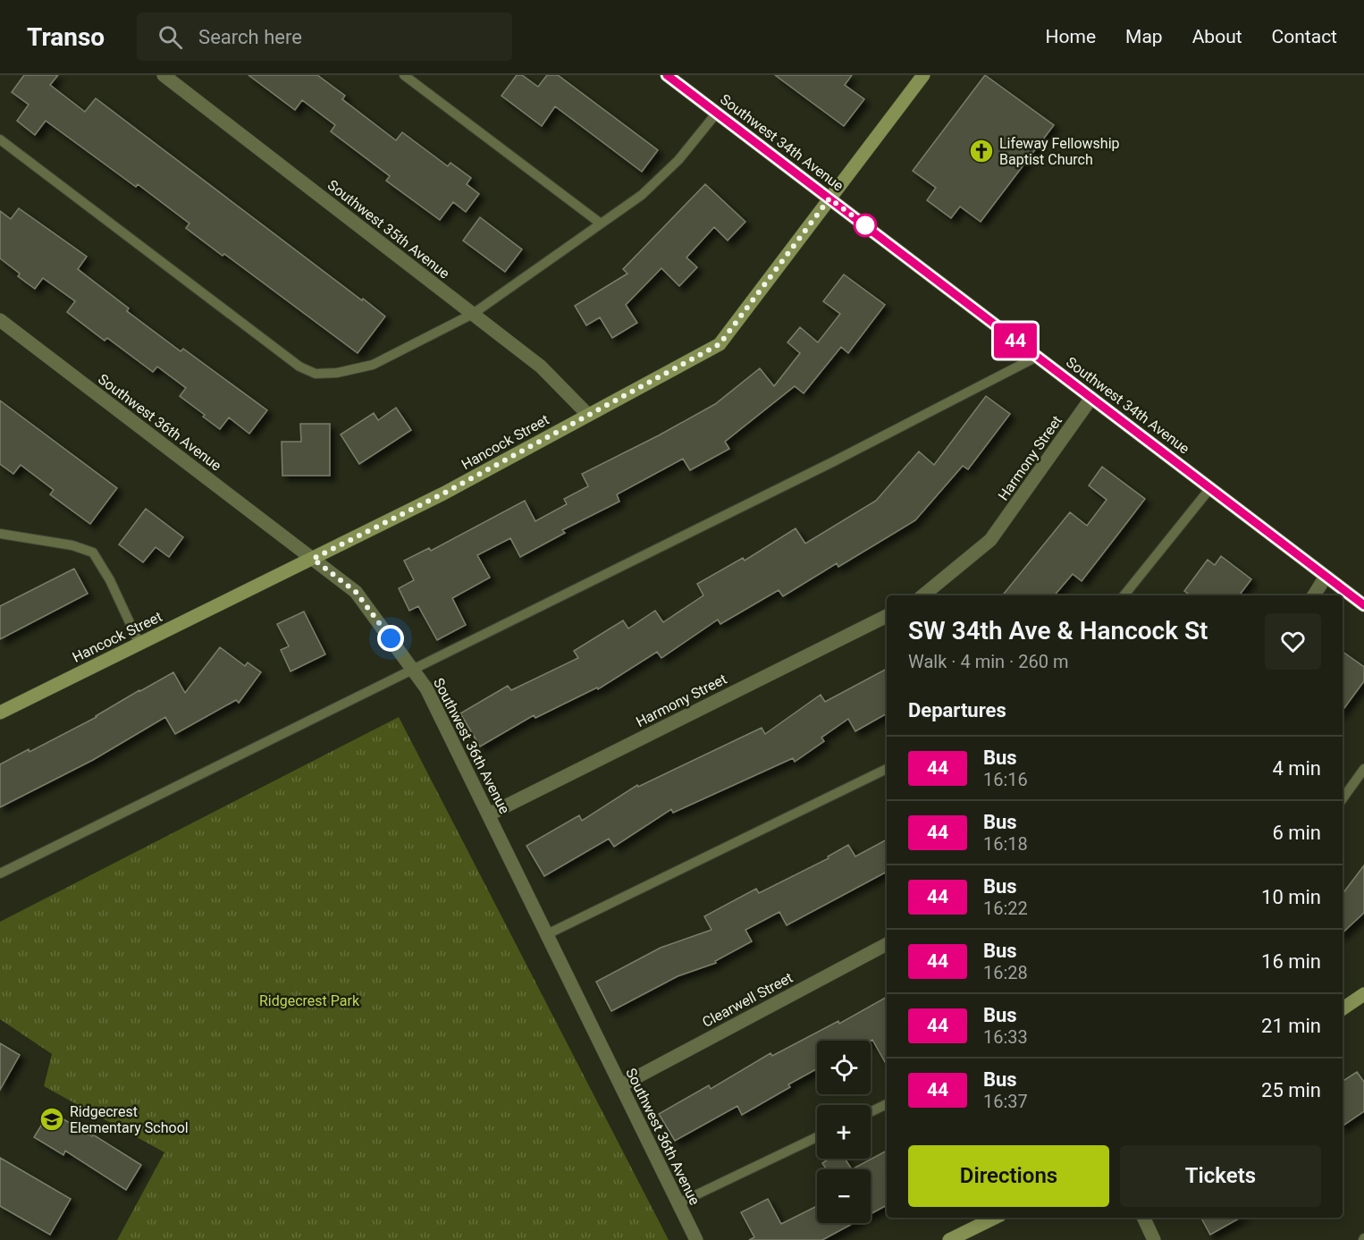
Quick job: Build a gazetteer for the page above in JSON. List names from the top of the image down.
{
  "streets": {
    "street": [
      "Southwest 34th Avenue",
      "Southwest 35th Avenue",
      "Southwest 36th Avenue",
      "Hancock Street",
      "Harmony Street",
      "Clearwell Street"
    ]
  },
  "crossings": [
    ["Southwest 34th Avenue", "Hancock Street"],
    ["Southwest 34th Avenue", "Harmony Street"],
    ["Southwest 35th Avenue", "Hancock Street"],
    ["Southwest 36th Avenue", "Hancock Street"],
    ["Southwest 36th Avenue", "Harmony Street"],
    ["Southwest 36th Avenue", "Clearwell Street"]
  ],
  "parks": ["Ridgecrest Park"],
  "places": {
    "church": ["Lifeway Fellowship Baptist Church"],
    "school or university": ["Ridgecrest Elementary School"]
  },
  "lines": ["bus line 44"],
  "page": {
    "header": "Transo",
    "search": "Search here",
    "nav": [
      "Home",
      "Map",
      "About",
      "Contact"
    ],
    "on_map": "44",
    "heading": [
      ["SW 34th Ave & Hancock St", "Walk · 4 min · 260 m"],
      "Departures"
    ],
    "list": [
      {
        "mark": "44",
        "name": "Bus",
        "note": "16:16",
        "value": "4 min"
      },
      {
        "mark": "44",
        "name": "Bus",
        "note": "16:18",
        "value": "6 min"
      },
      {
        "mark": "44",
        "name": "Bus",
        "note": "16:22",
        "value": "10 min"
      },
      {
        "mark": "44",
        "name": "Bus",
        "note": "16:28",
        "value": "16 min"
      },
      {
        "mark": "44",
        "name": "Bus",
        "note": "16:33",
        "value": "21 min"
      },
      {
        "mark": "44",
        "name": "Bus",
        "note": "16:37",
        "value": "25 min"
      }
    ],
    "map_buttons": ["+", "−"],
    "buttons": ["Directions", "Tickets"]
  }
}
